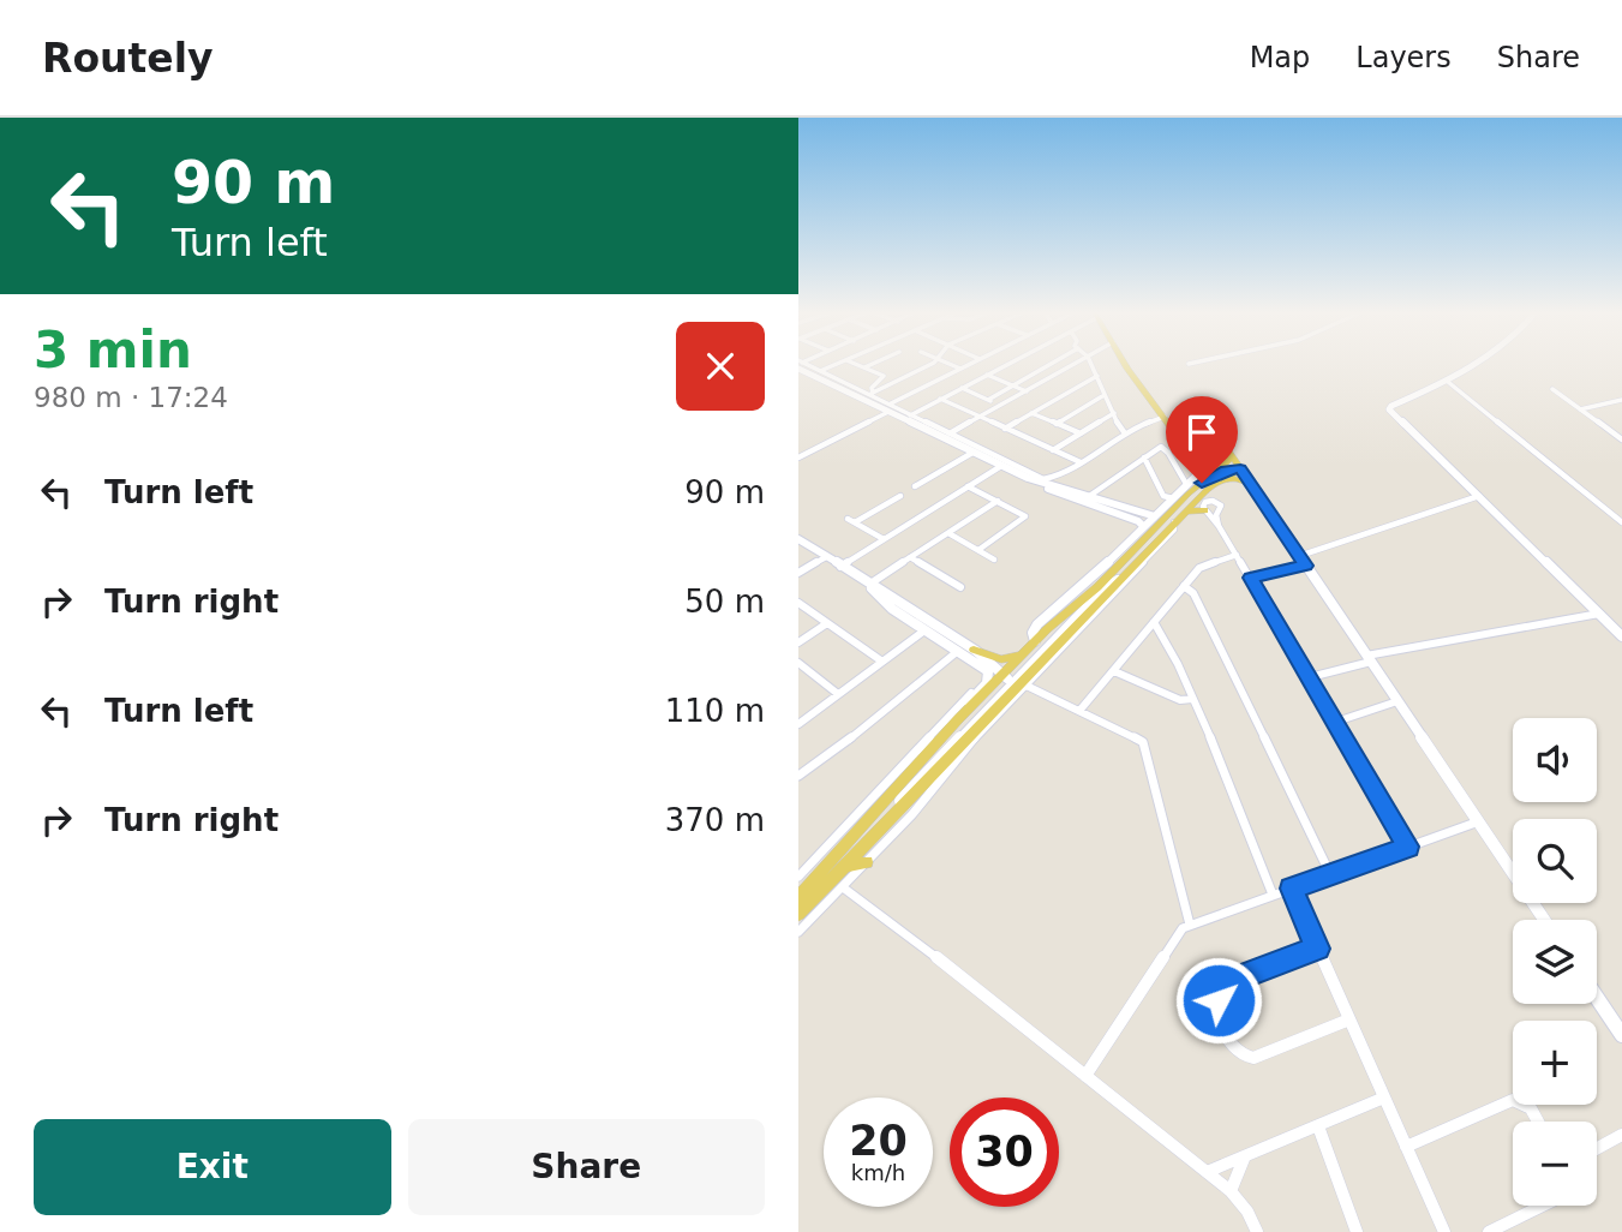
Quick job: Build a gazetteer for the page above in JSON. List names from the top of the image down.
{
  "page": {
    "header": "Routely",
    "nav": ["Map", "Layers", "Share"],
    "turn": ["90 m", "Turn left"],
    "heading": ["3 min", "980 m · 17:24"],
    "list": [
      {
        "name": "Turn left",
        "value": "90 m"
      },
      {
        "name": "Turn right",
        "value": "50 m"
      },
      {
        "name": "Turn left",
        "value": "110 m"
      },
      {
        "name": "Turn right",
        "value": "370 m"
      }
    ],
    "map_buttons": ["+", "−"],
    "speed": "20 km/h",
    "limit": "30",
    "buttons": ["Exit", "Share"]
  }
}
